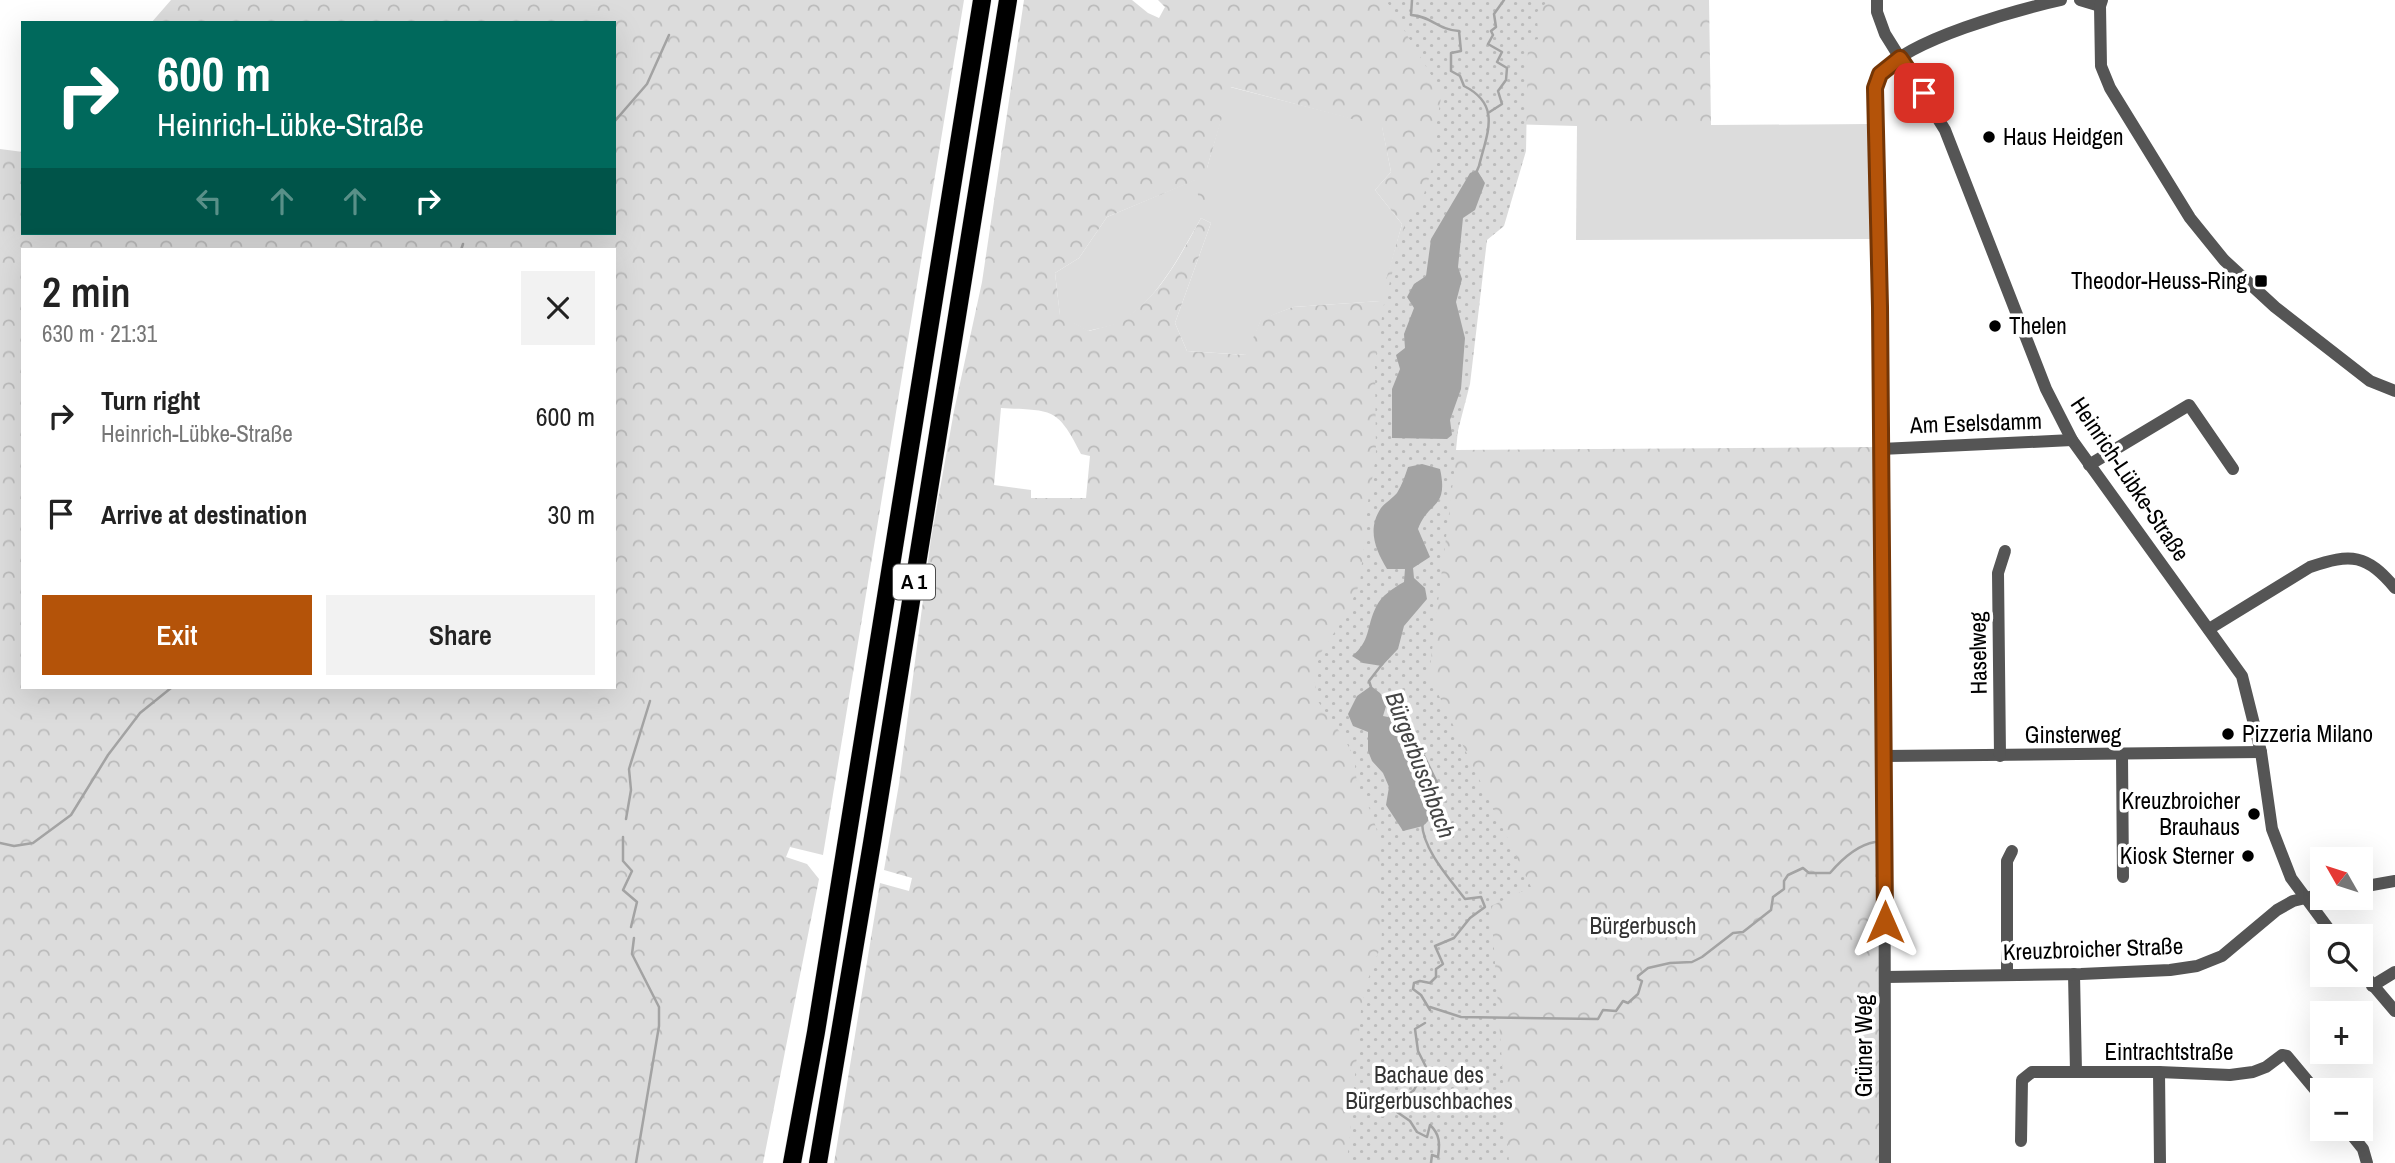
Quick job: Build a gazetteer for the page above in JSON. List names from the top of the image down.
{
  "streets": {
    "highway": ["A 1"],
    "street": [
      "Am Eselsdamm",
      "Heinrich-Lübke-Straße",
      "Haselweg",
      "Ginsterweg",
      "Kreuzbroicher Straße",
      "Grüner Weg",
      "Eintrachtstraße"
    ]
  },
  "crossings": [
    ["Am Eselsdamm", "Heinrich-Lübke-Straße"],
    ["Am Eselsdamm", "Grüner Weg"],
    ["Heinrich-Lübke-Straße", "Ginsterweg"],
    ["Heinrich-Lübke-Straße", "Kreuzbroicher Straße"],
    ["Heinrich-Lübke-Straße", "Grüner Weg"],
    ["Haselweg", "Ginsterweg"],
    ["Ginsterweg", "Grüner Weg"],
    ["Kreuzbroicher Straße", "Grüner Weg"],
    ["Kreuzbroicher Straße", "Eintrachtstraße"]
  ],
  "water": ["Bürgerbuschbach"],
  "parks": ["Bürgerbusch", "Bachaue des Bürgerbuschbaches"],
  "places": {
    "other": [
      "Haus Heidgen",
      "Thelen",
      "Pizzeria Milano",
      "Kreuzbroicher Brauhaus",
      "Kiosk Sterner"
    ],
    "transit": ["Theodor-Heuss-Ring"]
  },
  "north": "top left",
  "page": {
    "turn": ["600 m", "Heinrich-Lübke-Straße"],
    "heading": ["2 min", "630 m · 21:31"],
    "list": [
      {
        "name": "Turn right",
        "note": "Heinrich-Lübke-Straße",
        "value": "600 m"
      },
      {
        "name": "Arrive at destination",
        "value": "30 m"
      }
    ],
    "buttons": ["Exit", "Share"],
    "map_buttons": ["+", "−"]
  }
}
